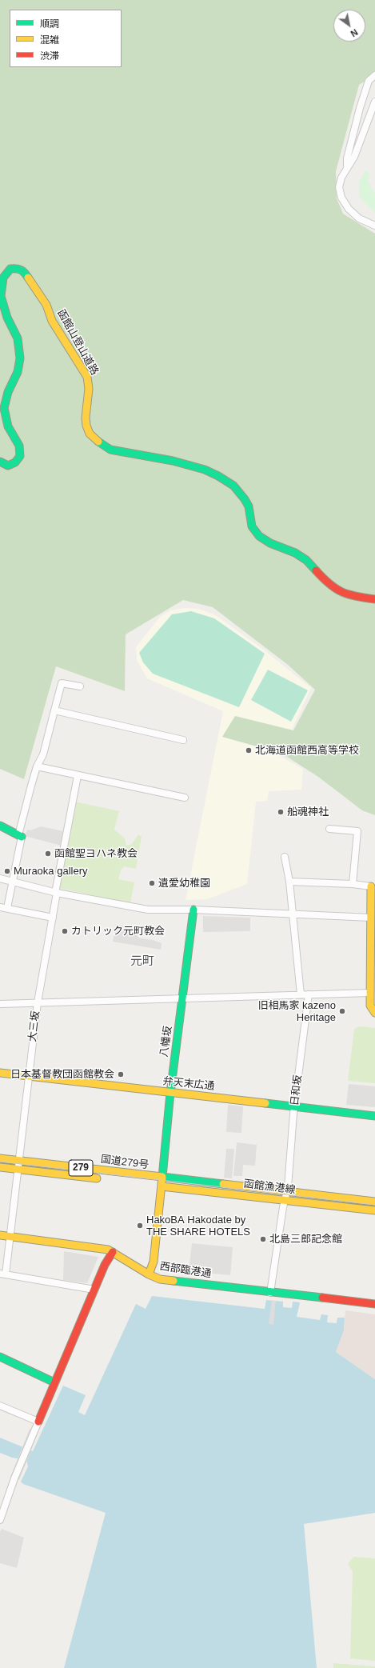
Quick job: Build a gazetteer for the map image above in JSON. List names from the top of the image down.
{
  "streets": {
    "main road": [
      "函館山登山道路",
      "八幡坂",
      "弁天末広通",
      "国道279号",
      "279",
      "函館漁港線",
      "西部臨港通"
    ],
    "street": ["大三坂", "日和坂"]
  },
  "crossings": [
    ["大三坂", "弁天末広通"],
    ["大三坂", "国道279号"],
    ["大三坂", "西部臨港通"],
    ["八幡坂", "弁天末広通"],
    ["八幡坂", "国道279号"],
    ["八幡坂", "函館漁港線"],
    ["弁天末広通", "日和坂"],
    ["日和坂", "函館漁港線"],
    ["日和坂", "西部臨港通"],
    ["国道279号", "函館漁港線"],
    ["国道279号", "西部臨港通"]
  ],
  "districts": ["元町"],
  "places": [
    "北海道函館西高等学校",
    "船魂神社",
    "函館聖ヨハネ教会",
    "Muraoka gallery",
    "遺愛幼稚園",
    "カトリック元町教会",
    "旧相馬家 kazeno Heritage",
    "日本基督教団函館教会",
    "HakoBA Hakodate by THE SHARE HOTELS",
    "北島三郎記念館"
  ],
  "legend": ["順調", "混雑", "渋滞"],
  "north": "bottom right"
}
